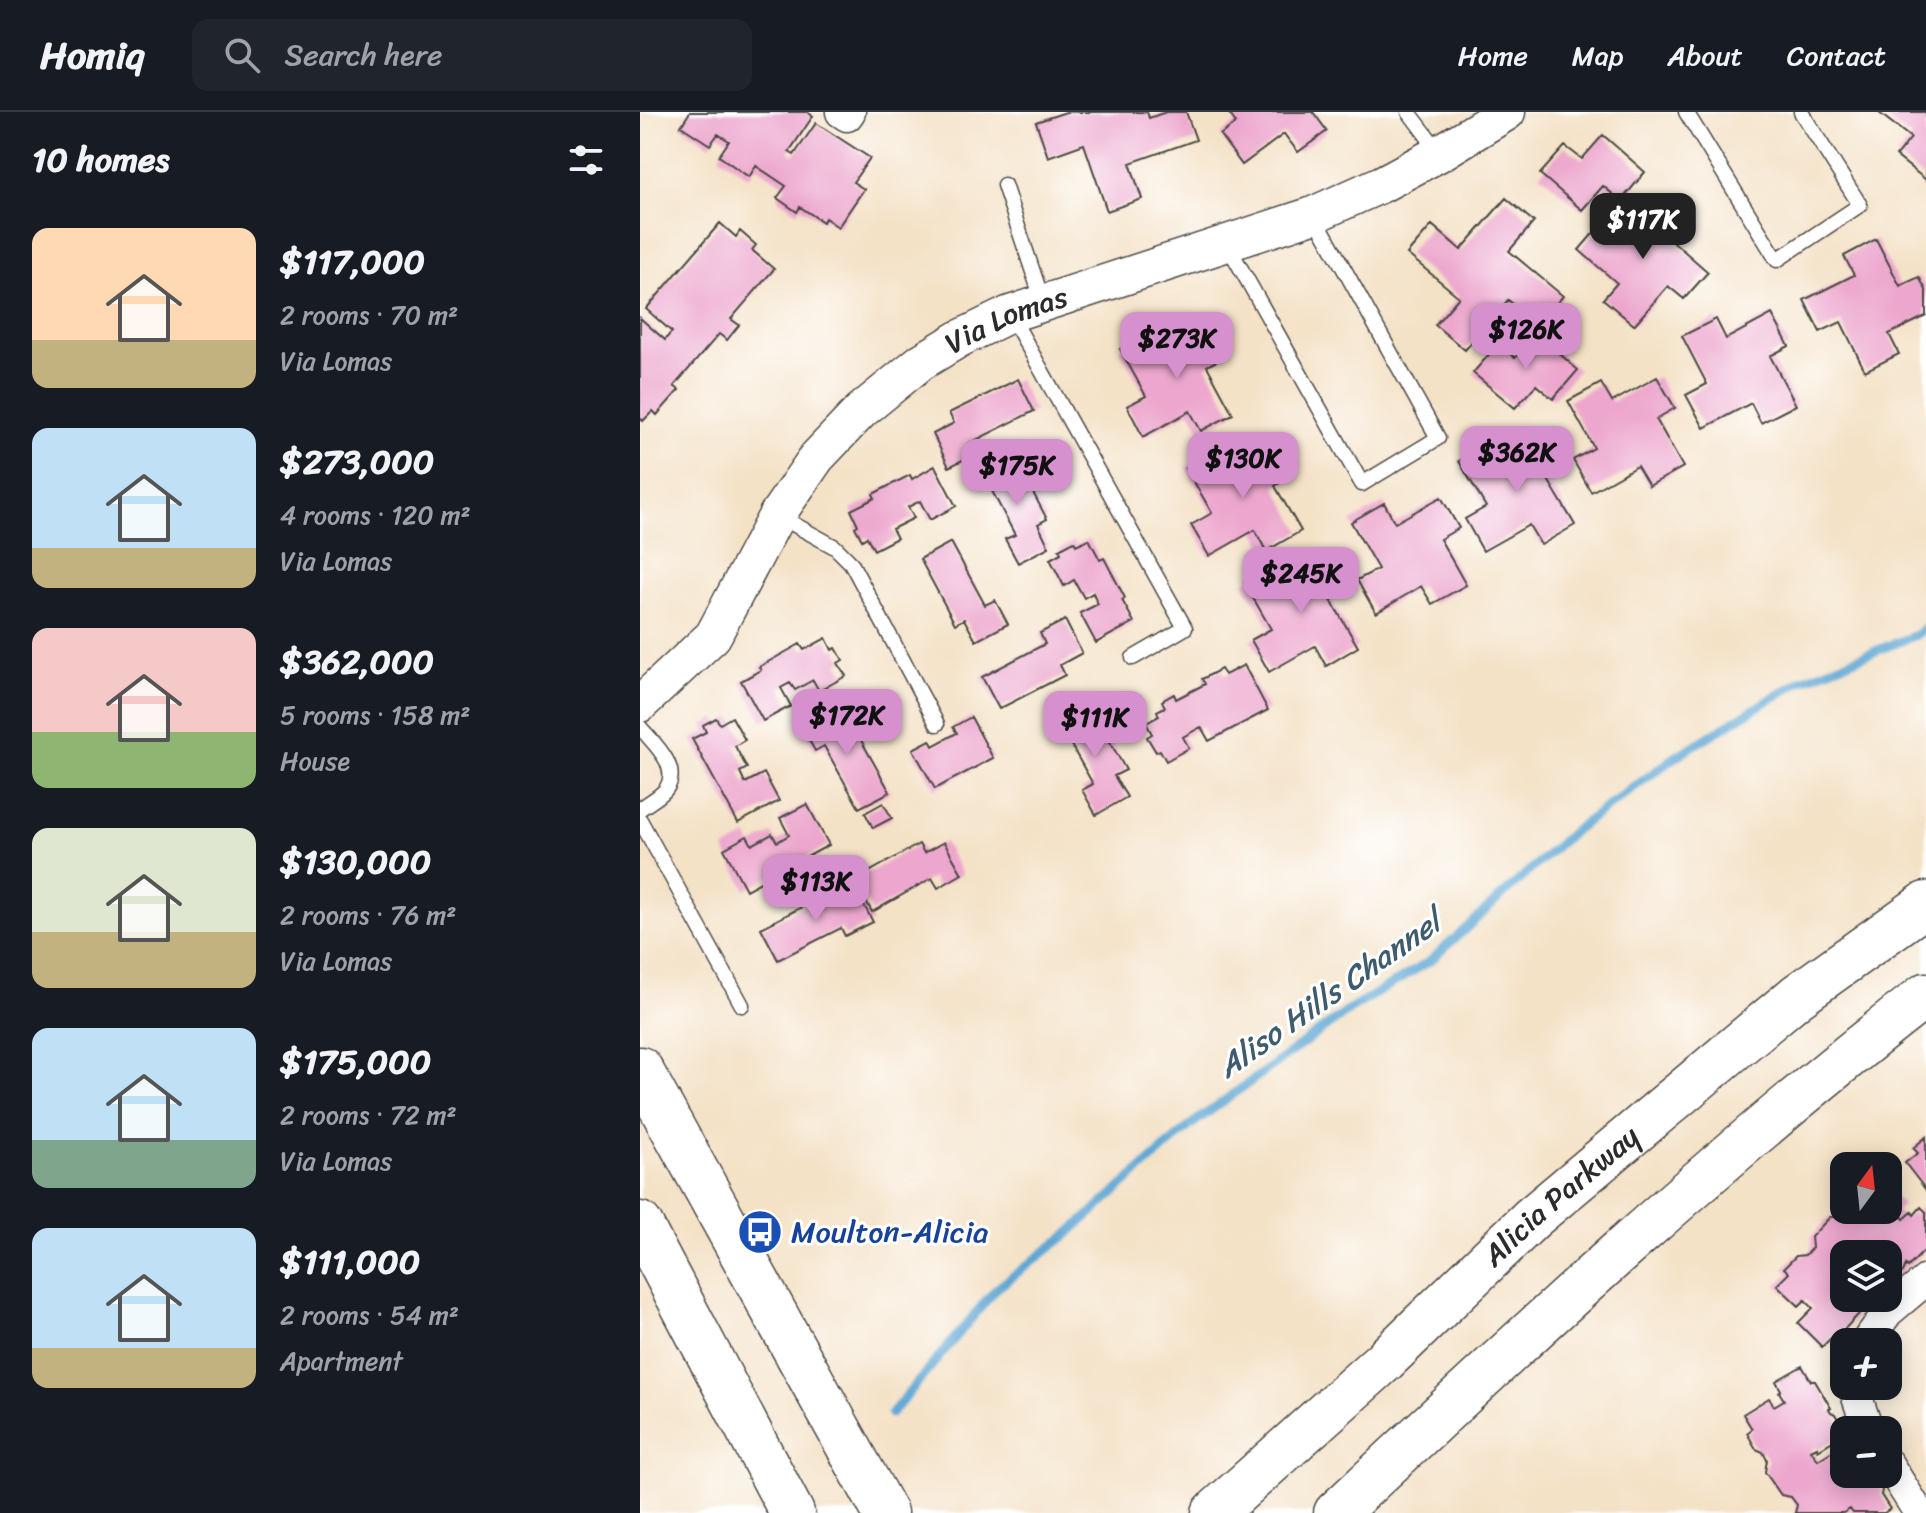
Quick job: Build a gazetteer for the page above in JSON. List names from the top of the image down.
{
  "streets": {
    "main road": ["Alicia Parkway"],
    "street": ["Via Lomas"]
  },
  "water": ["Aliso Hills Channel"],
  "places": {
    "bus stop": ["Moulton-Alicia"]
  },
  "north": "top",
  "page": {
    "header": "Homiq",
    "search": "Search here",
    "nav": [
      "Home",
      "Map",
      "About",
      "Contact"
    ],
    "heading": "10 homes",
    "price": [
      "$117K",
      "$126K",
      "$273K",
      "$362K",
      "$130K",
      "$175K",
      "$245K",
      "$172K",
      "$111K",
      "$113K"
    ],
    "list": [
      {
        "name": "$117,000",
        "note": "2 rooms · 70 m² · Via Lomas"
      },
      {
        "name": "$273,000",
        "note": "4 rooms · 120 m² · Via Lomas"
      },
      {
        "name": "$362,000",
        "note": "5 rooms · 158 m² · House"
      },
      {
        "name": "$130,000",
        "note": "2 rooms · 76 m² · Via Lomas"
      },
      {
        "name": "$175,000",
        "note": "2 rooms · 72 m² · Via Lomas"
      },
      {
        "name": "$111,000",
        "note": "2 rooms · 54 m² · Apartment"
      }
    ],
    "map_buttons": ["+", "−"]
  }
}
